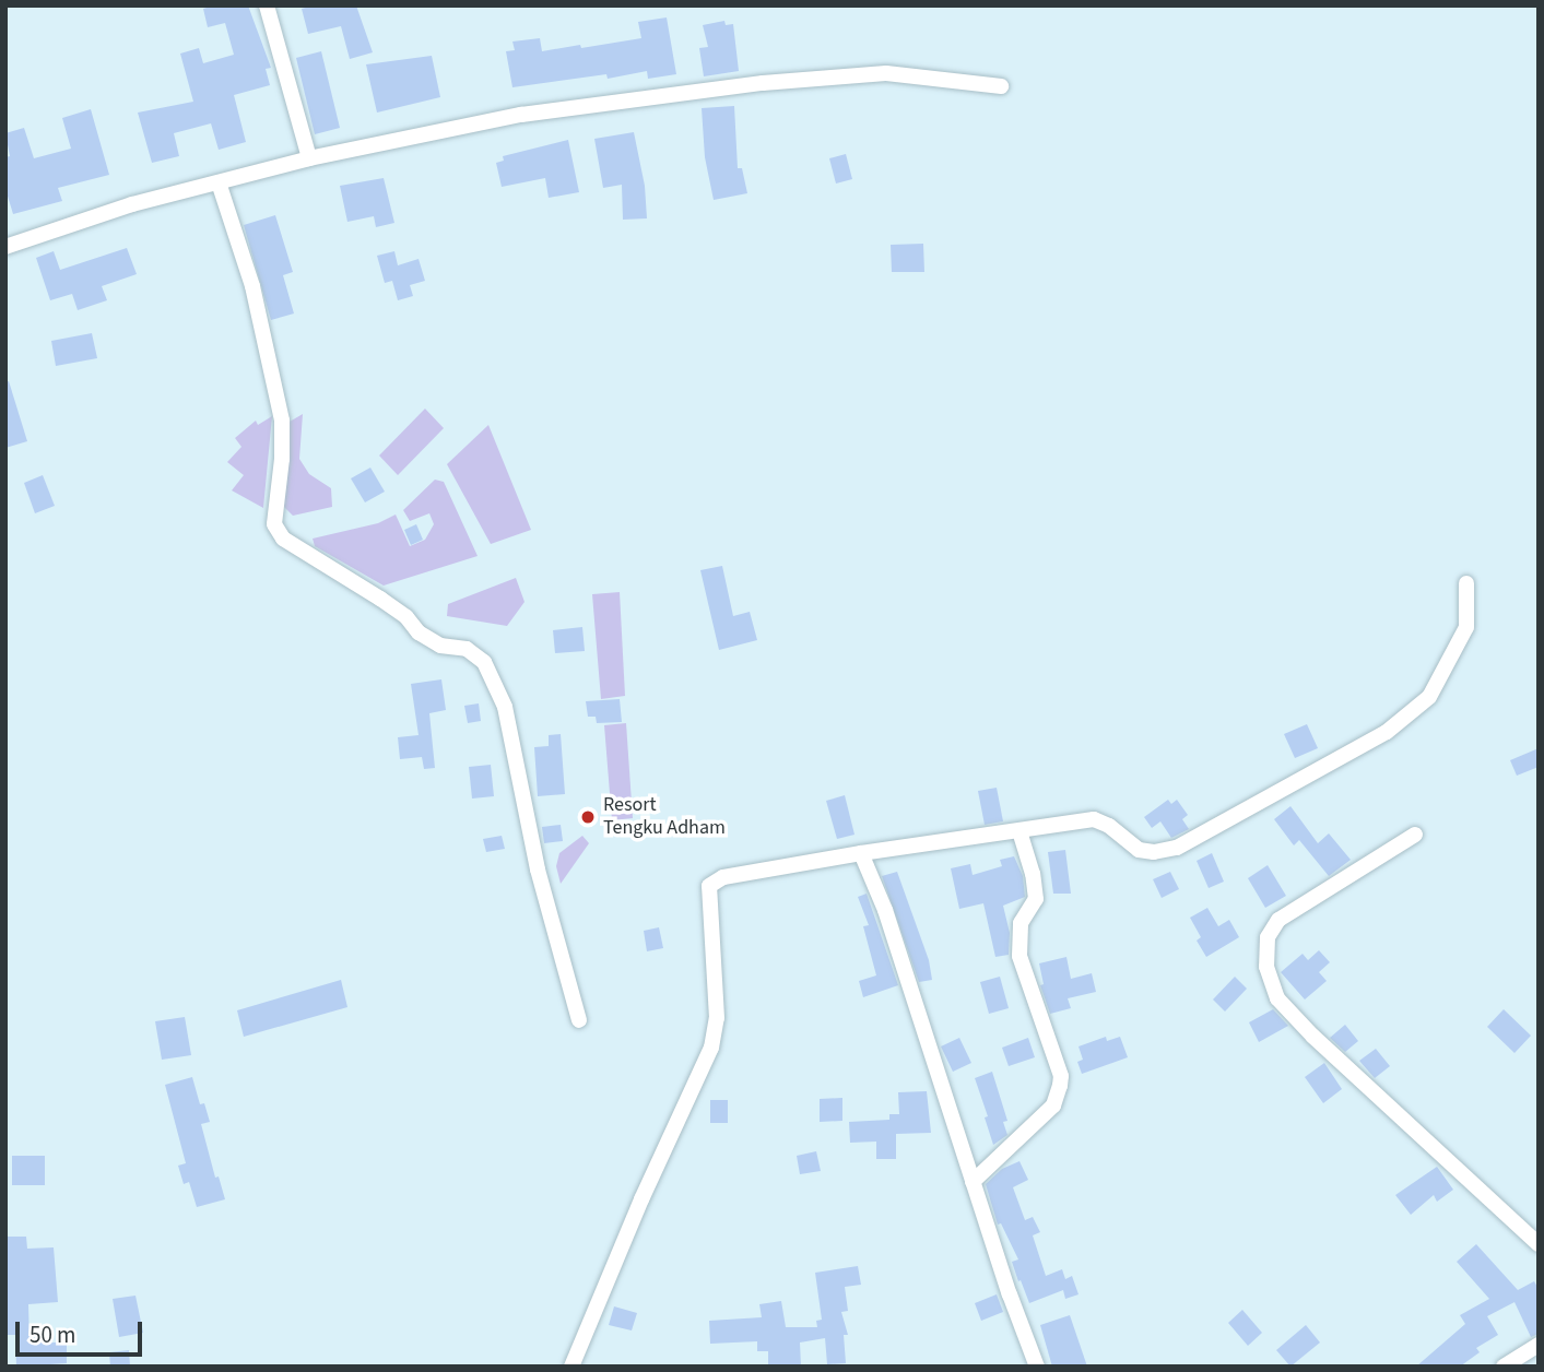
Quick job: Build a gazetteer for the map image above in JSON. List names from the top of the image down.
{
  "places": ["Resort Tengku Adham"],
  "scale_bar": "50 m"
}
